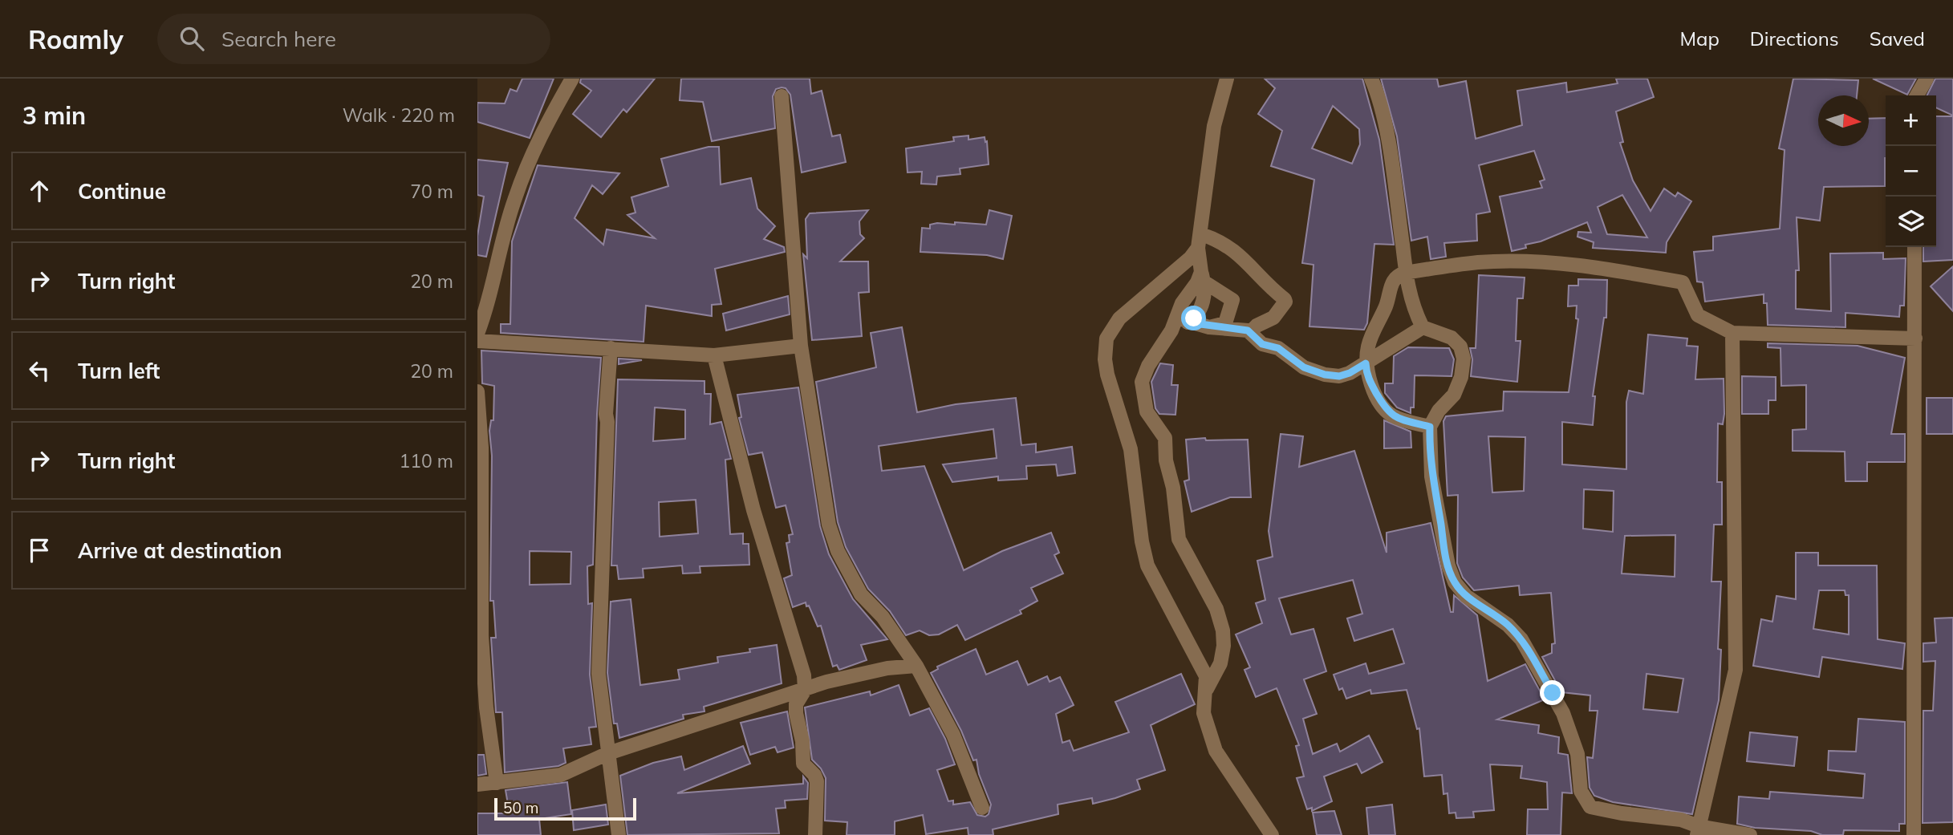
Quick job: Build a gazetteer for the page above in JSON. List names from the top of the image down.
{
  "scale_bar": "50 m",
  "north": "right",
  "page": {
    "header": "Roamly",
    "search": "Search here",
    "nav": ["Map", "Directions", "Saved"],
    "heading": ["3 min", "Walk · 220 m"],
    "map_buttons": ["+", "−"],
    "list": [
      ["Continue", "70 m"],
      ["Turn right", "20 m"],
      ["Turn left", "20 m"],
      ["Turn right", "110 m"],
      "Arrive at destination"
    ],
    "scale": "50 m"
  }
}
